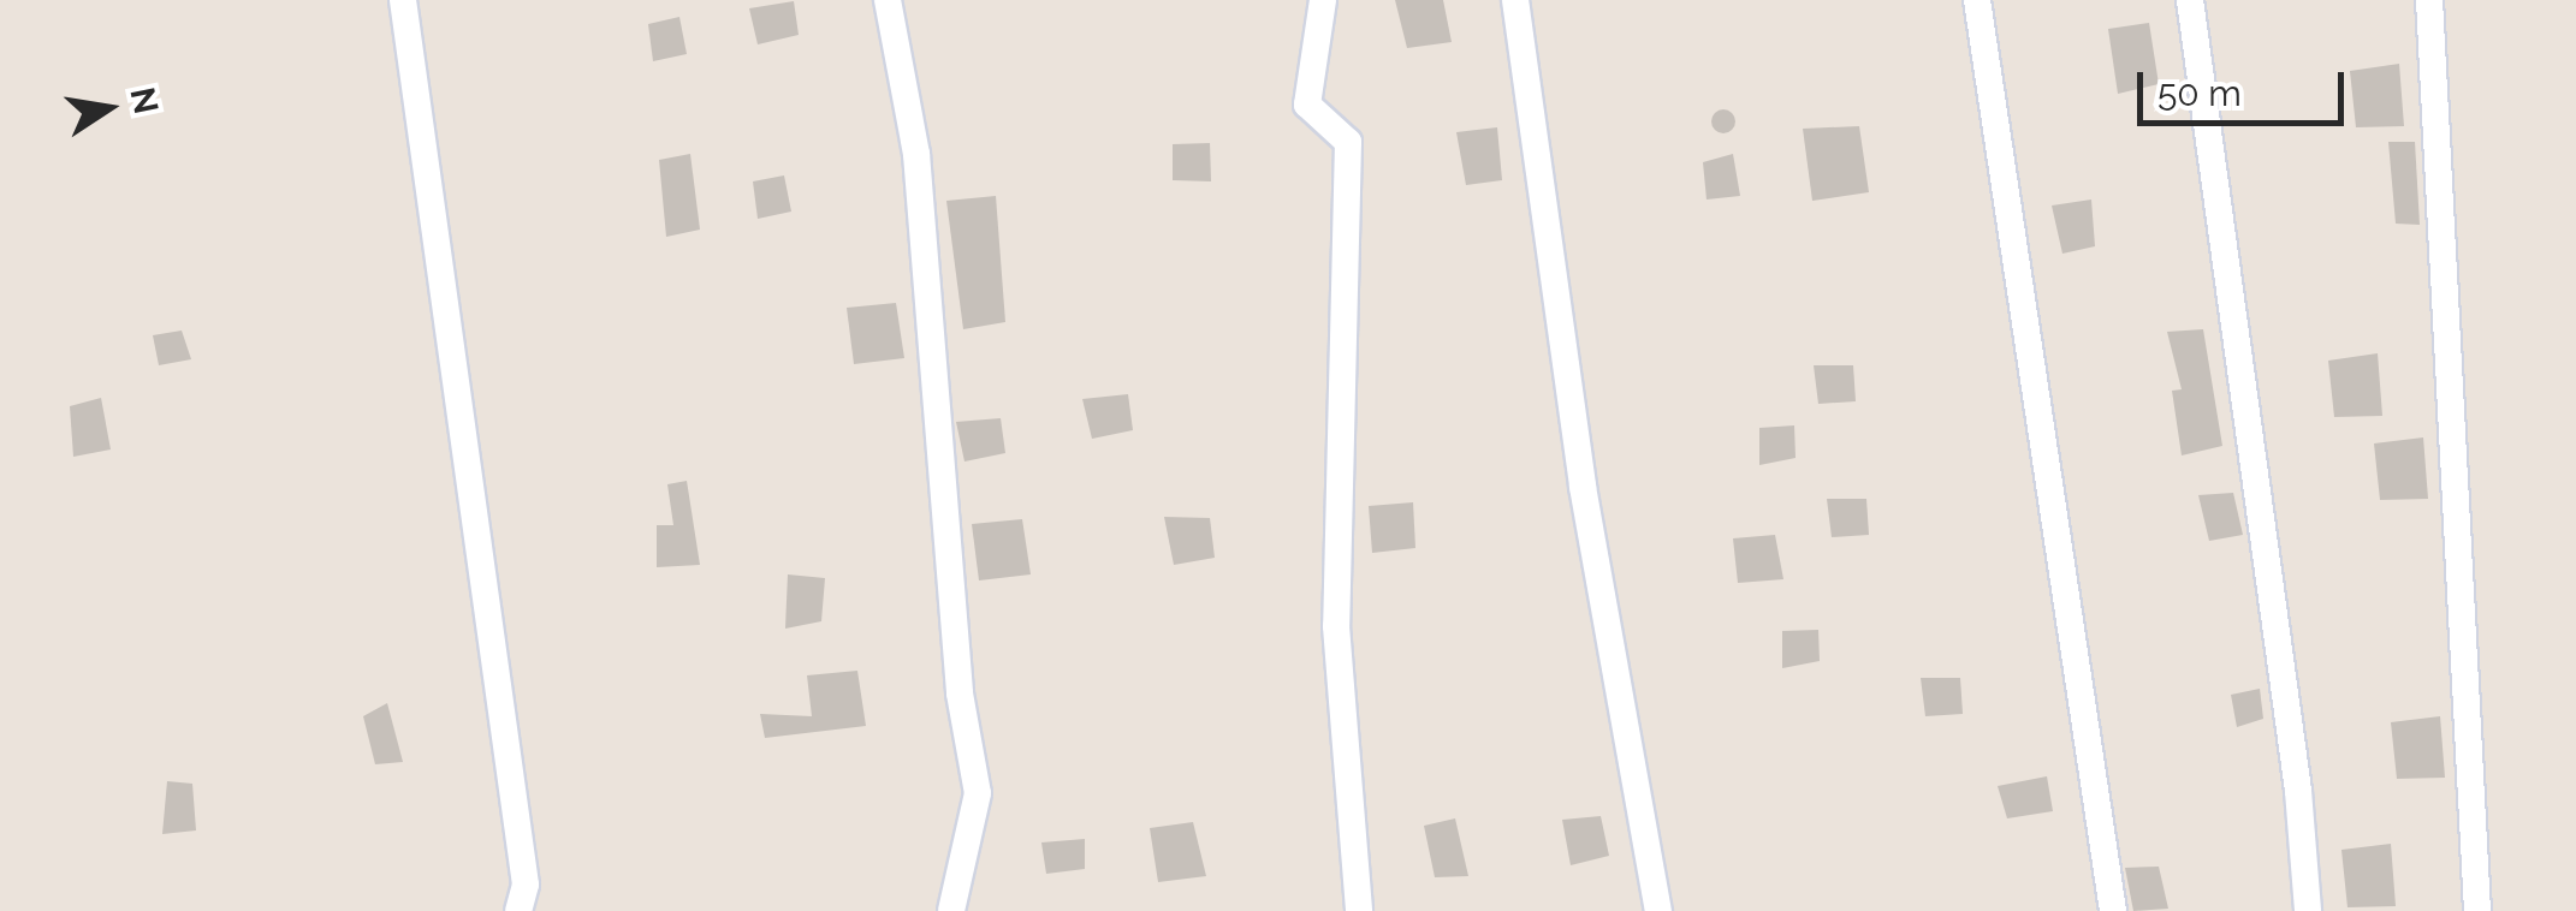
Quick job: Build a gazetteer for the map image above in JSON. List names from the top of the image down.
{
  "scale_bar": "50 m",
  "north": "right"
}
